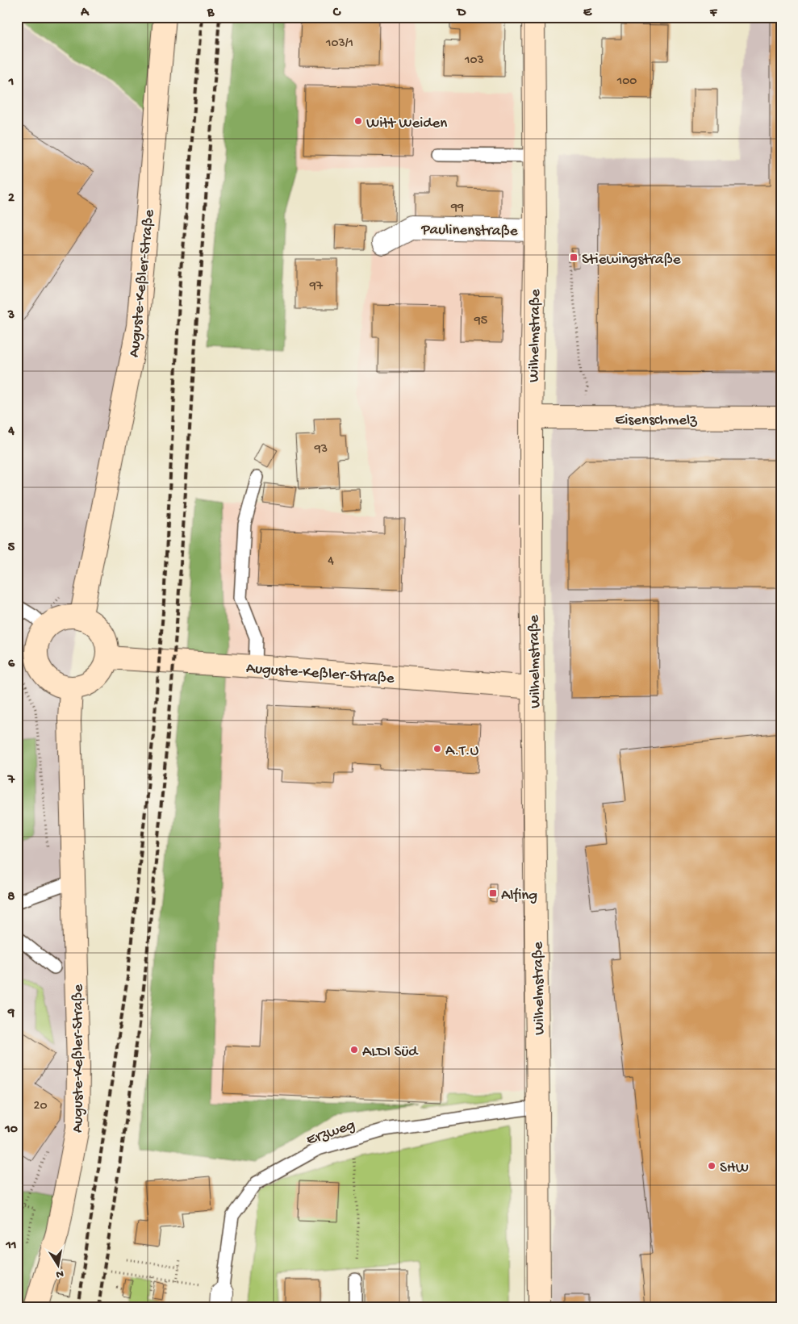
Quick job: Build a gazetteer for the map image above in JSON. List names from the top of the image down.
{
  "streets": {
    "street": [
      "Paulinenstraße",
      "Auguste-Keßler-Straße",
      "Wilhelmstraße",
      "Eisenschmelz"
    ],
    "lane": ["Erzweg"]
  },
  "crossings": [
    ["Paulinenstraße", "Wilhelmstraße"],
    ["Auguste-Keßler-Straße", "Wilhelmstraße"],
    ["Wilhelmstraße", "Eisenschmelz"],
    ["Wilhelmstraße", "Erzweg"]
  ],
  "places": {
    "other": [
      "Witt Weiden",
      "A.T.U",
      "ALDI Süd",
      "SHW"
    ],
    "transit": ["Stiewingstraße", "Alfing"]
  },
  "house_numbers": [
    "103/1",
    "103",
    "100",
    "99",
    "97",
    "95",
    "93",
    "4",
    "20"
  ],
  "north": "bottom",
  "grid": {
    "columns": [
      "A",
      "B",
      "C",
      "D",
      "E",
      "F"
    ],
    "rows": [
      "1",
      "2",
      "3",
      "4",
      "5",
      "6",
      "7",
      "8",
      "9",
      "10",
      "11"
    ]
  }
}
